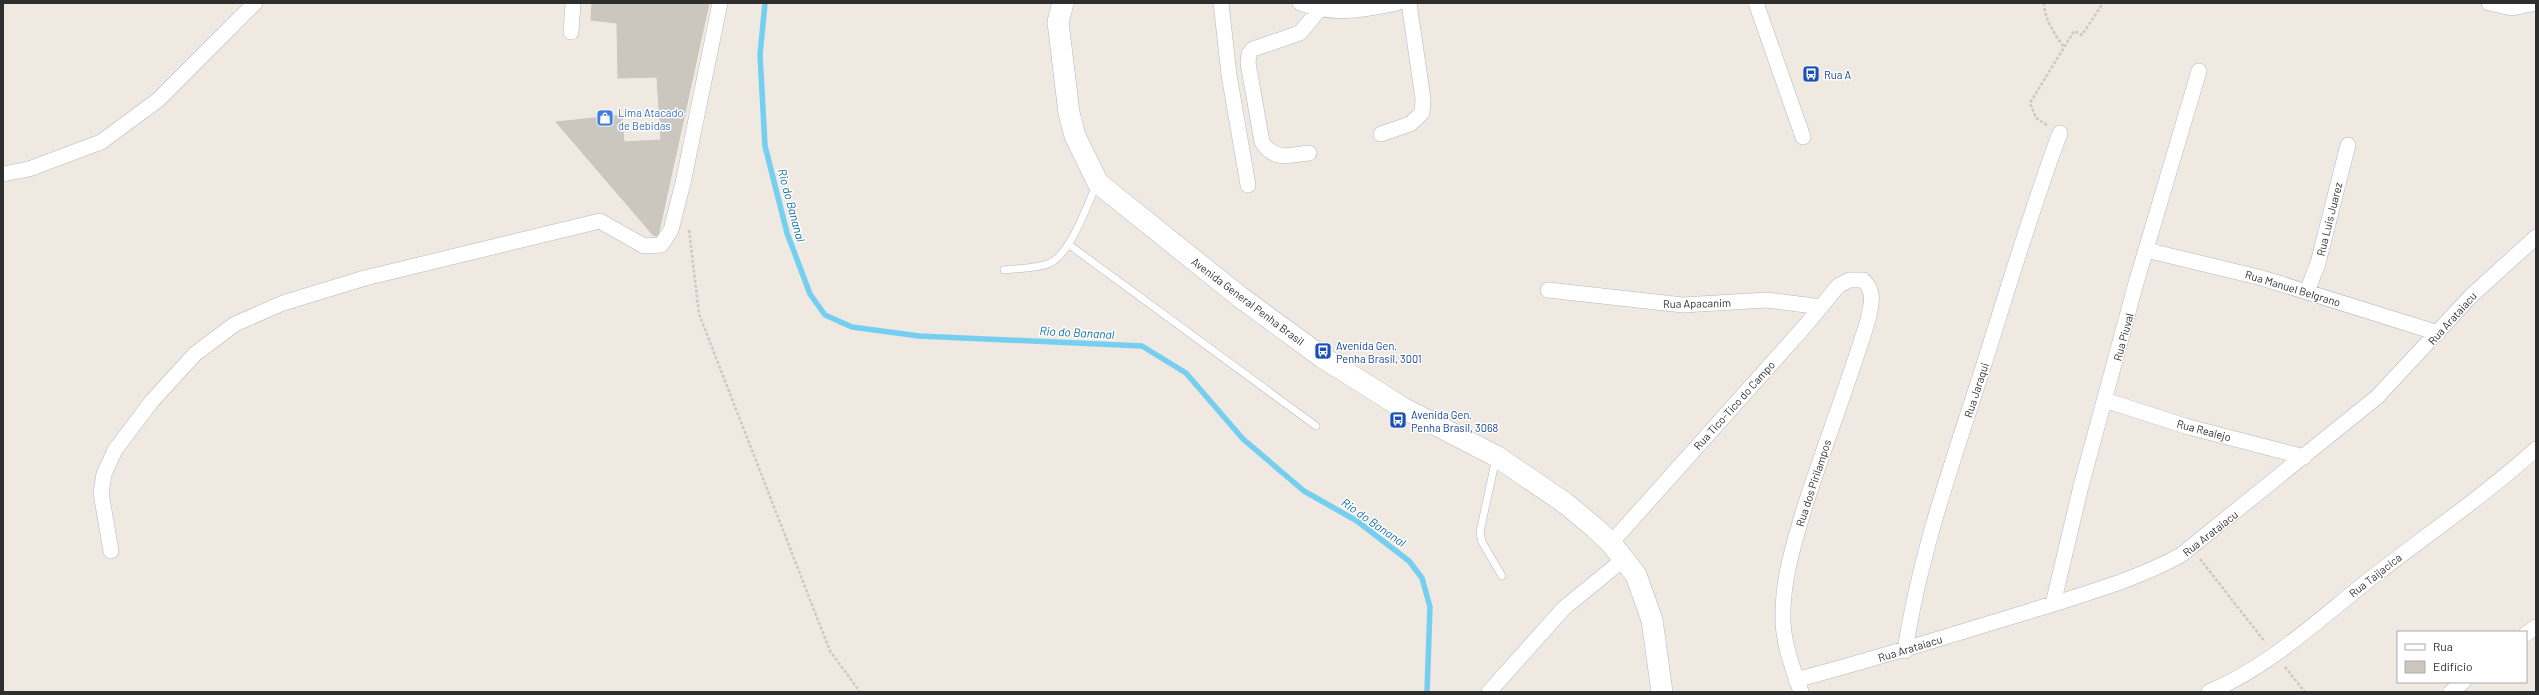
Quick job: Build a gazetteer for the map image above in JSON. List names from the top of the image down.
{
  "streets": {
    "main road": ["Avenida General Penha Brasil"],
    "street": [
      "Rua Luis Juarez",
      "Rua Manuel Belgrano",
      "Rua Apacanim",
      "Rua Arataiacu",
      "Rua Piuval",
      "Rua Jaraqui",
      "Rua Tico-Tico do Campo",
      "Rua Realejo",
      "Rua dos Pirilampos",
      "Rua Taijacica"
    ]
  },
  "crossings": [
    ["Rua Luis Juarez", "Rua Manuel Belgrano"],
    ["Rua Manuel Belgrano", "Rua Arataiacu"],
    ["Rua Manuel Belgrano", "Rua Piuval"],
    ["Avenida General Penha Brasil", "Rua Tico-Tico do Campo"],
    ["Rua Apacanim", "Rua Tico-Tico do Campo"],
    ["Rua Arataiacu", "Rua Piuval"],
    ["Rua Arataiacu", "Rua Jaraqui"],
    ["Rua Arataiacu", "Rua Realejo"],
    ["Rua Arataiacu", "Rua dos Pirilampos"],
    ["Rua Piuval", "Rua Realejo"],
    ["Rua Tico-Tico do Campo", "Rua dos Pirilampos"]
  ],
  "water": ["Rio do Bananal"],
  "places": {
    "bus stop": ["Rua A", "Avenida Gen. Penha Brasil, 3001", "Avenida Gen. Penha Brasil, 3068"],
    "shop": ["Lima Atacado de Bebidas"]
  },
  "legend": ["Rua", "Edifício"]
}
